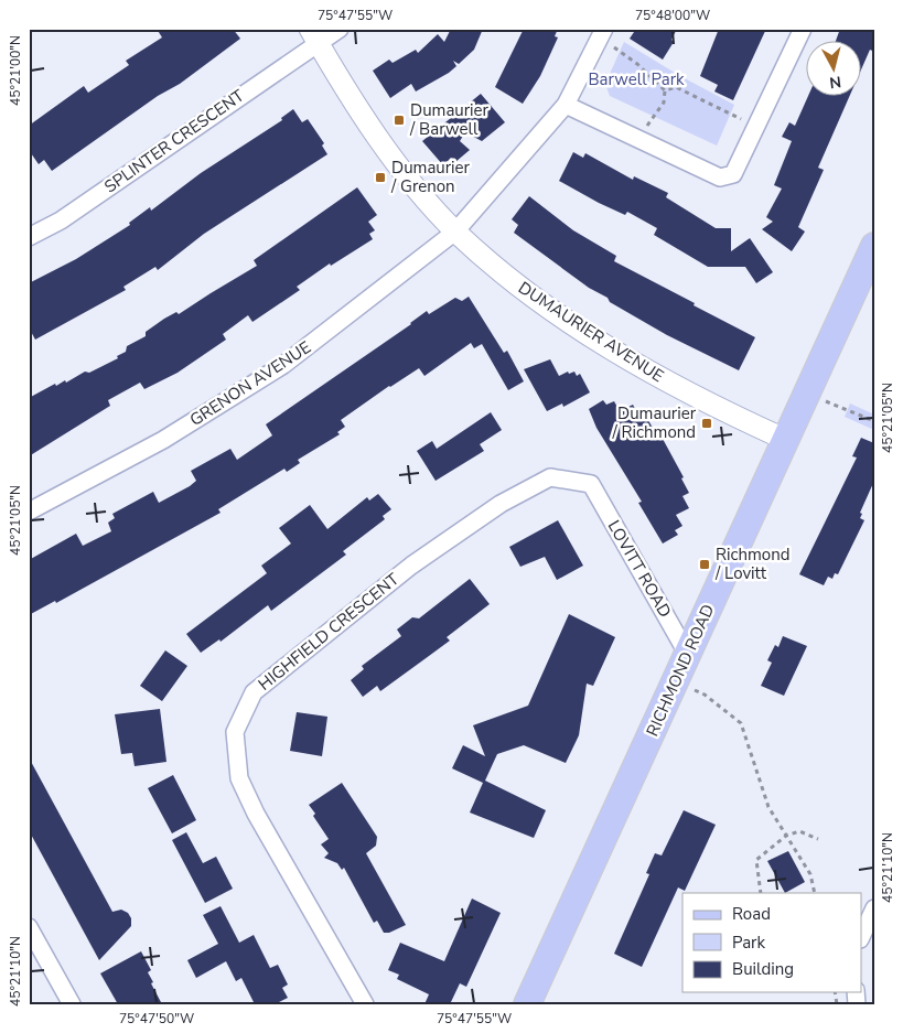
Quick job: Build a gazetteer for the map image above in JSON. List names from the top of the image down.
{
  "streets": {
    "main road": ["RICHMOND ROAD"],
    "street": [
      "SPLINTER CRESCENT",
      "DUMAURIER AVENUE",
      "GRENON AVENUE",
      "LOVITT ROAD",
      "HIGHFIELD CRESCENT"
    ]
  },
  "crossings": [
    ["SPLINTER CRESCENT", "DUMAURIER AVENUE"],
    ["DUMAURIER AVENUE", "GRENON AVENUE"],
    ["DUMAURIER AVENUE", "RICHMOND ROAD"],
    ["LOVITT ROAD", "HIGHFIELD CRESCENT"],
    ["LOVITT ROAD", "RICHMOND ROAD"]
  ],
  "parks": ["Barwell Park"],
  "places": {
    "transit": [
      "Dumaurier / Barwell",
      "Dumaurier / Grenon",
      "Dumaurier / Richmond",
      "Richmond / Lovitt"
    ]
  },
  "legend": ["Road", "Park", "Building"],
  "north": "bottom",
  "coordinates": [
    "75°47'55\"W",
    "75°48'00\"W",
    "45°21'00\"N",
    "45°21'05\"N",
    "45°21'10\"N",
    "75°47'50\"W"
  ]
}
